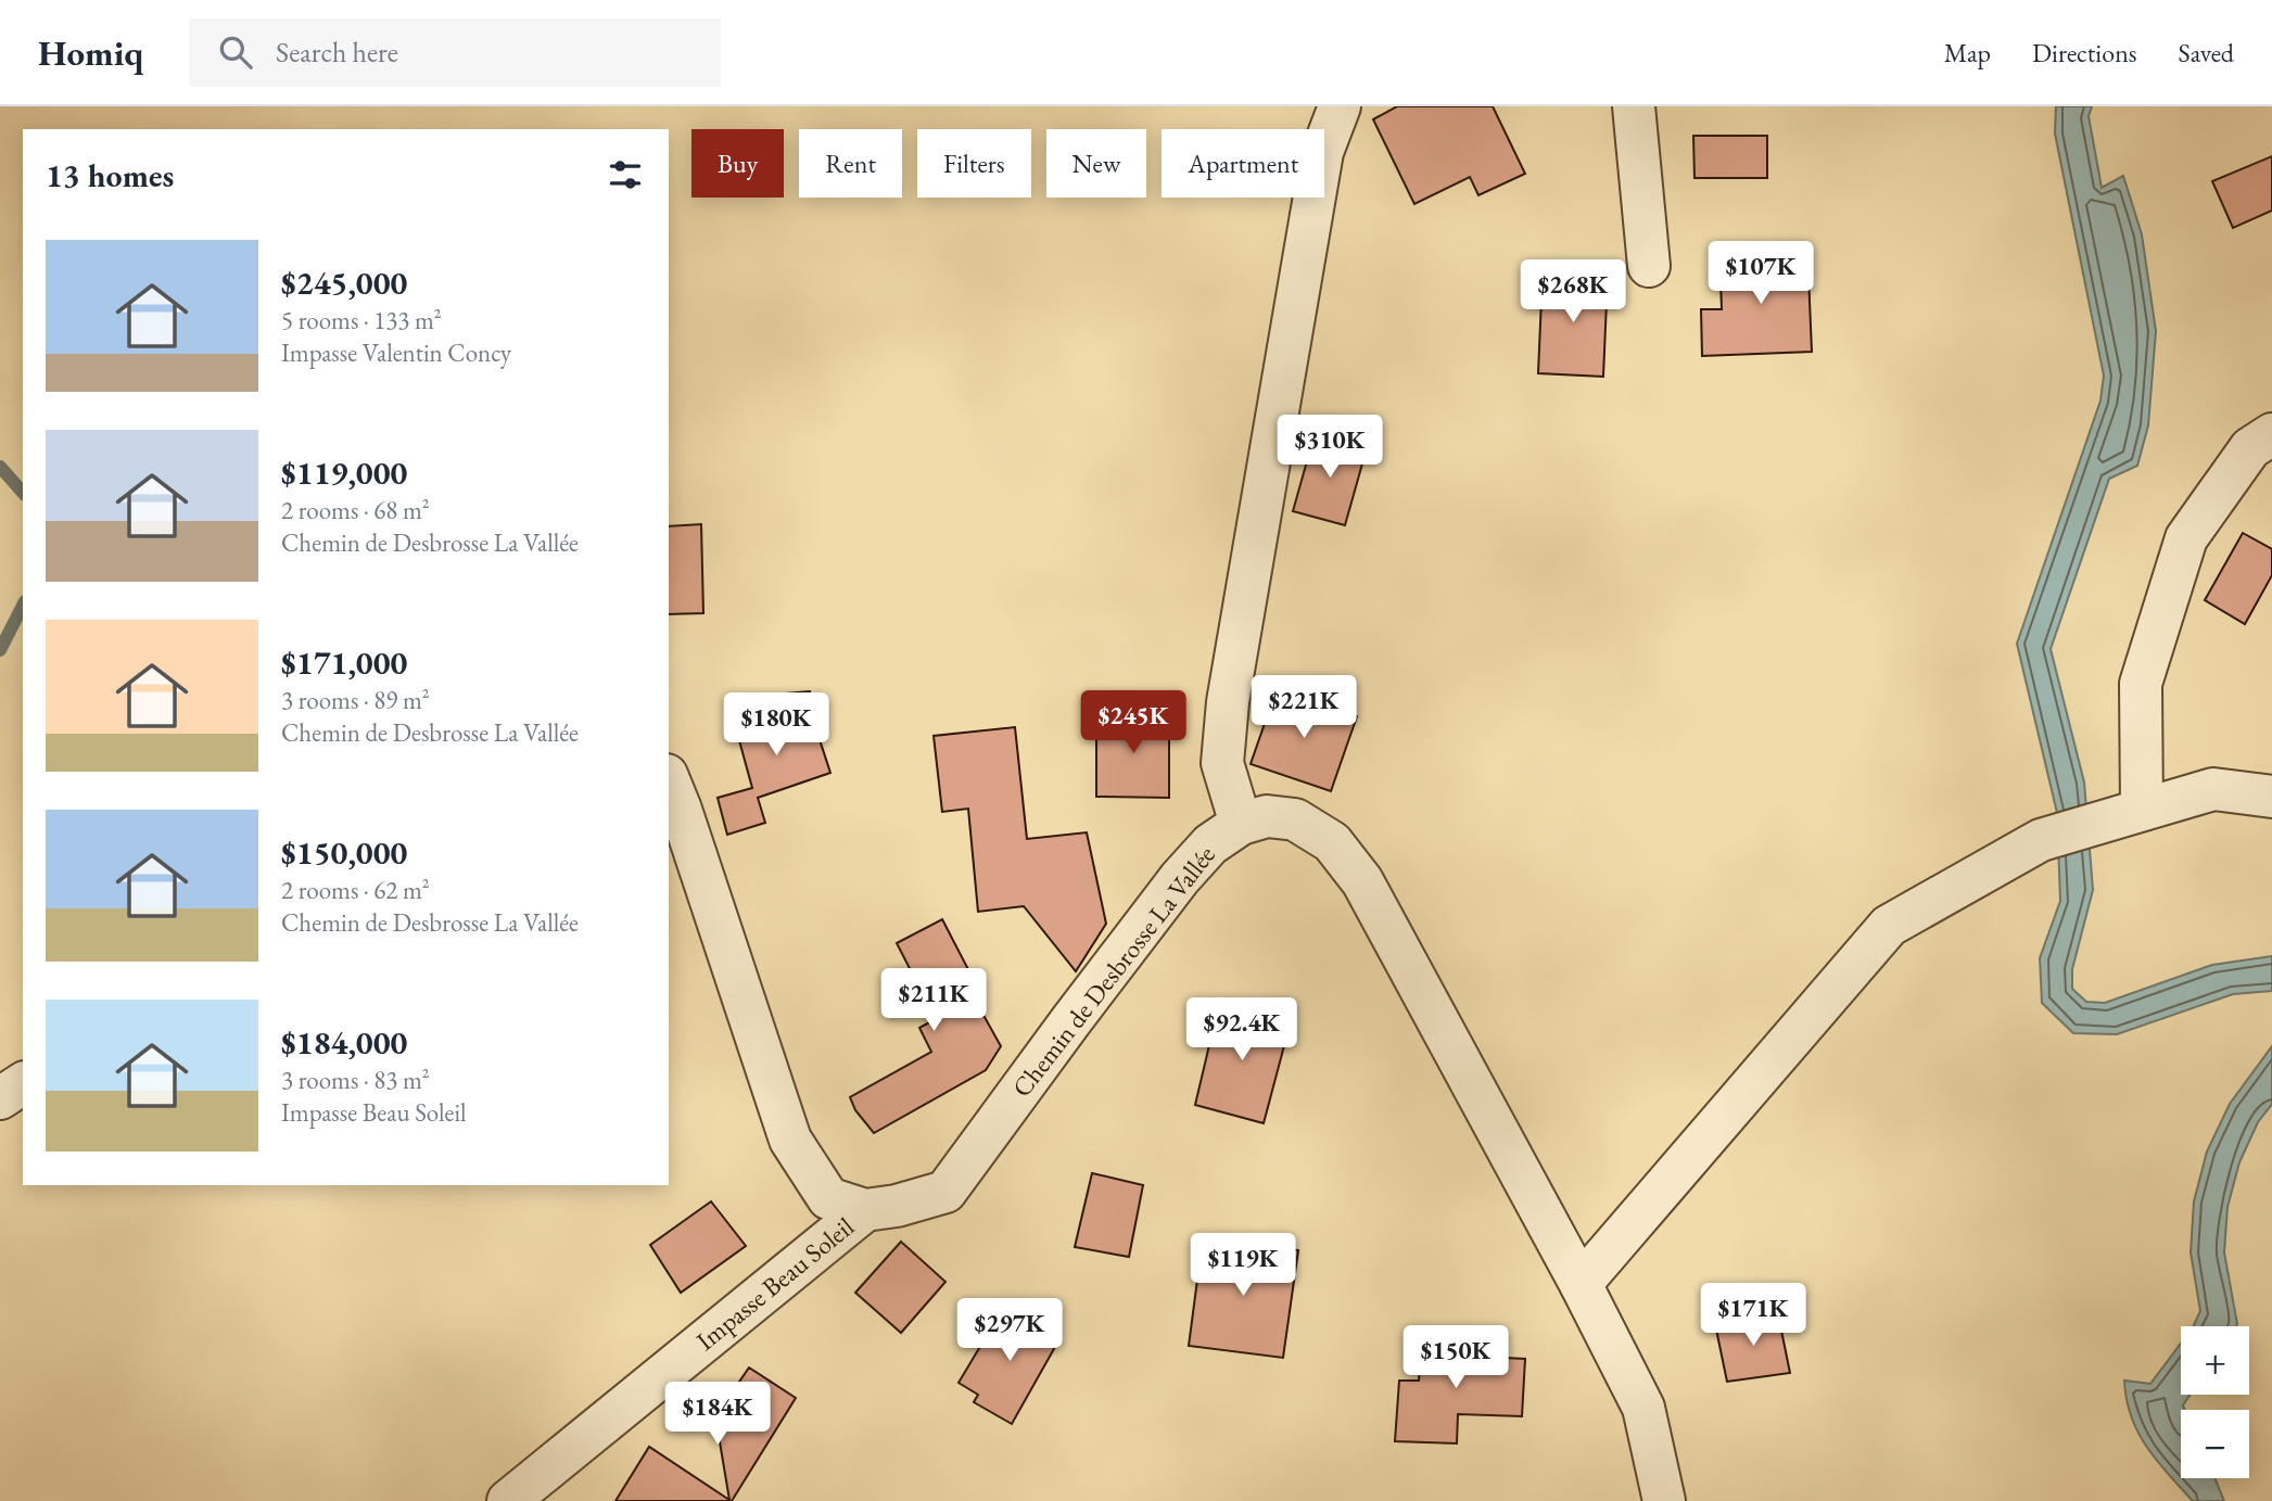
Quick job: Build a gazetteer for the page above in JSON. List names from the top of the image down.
{
  "streets": {
    "street": ["Chemin de Desbrosse La Vallée", "Impasse Beau Soleil"]
  },
  "crossings": [
    ["Chemin de Desbrosse La Vallée", "Impasse Beau Soleil"]
  ],
  "page": {
    "header": "Homiq",
    "search": "Search here",
    "nav": ["Map", "Directions", "Saved"],
    "chip": [
      "Buy",
      "Rent",
      "Filters",
      "New",
      "Apartment"
    ],
    "heading": "13 homes",
    "list": [
      {
        "name": "$245,000",
        "note": "5 rooms · 133 m² · Impasse Valentin Concy"
      },
      {
        "name": "$119,000",
        "note": "2 rooms · 68 m² · Chemin de Desbrosse La Vallée"
      },
      {
        "name": "$171,000",
        "note": "3 rooms · 89 m² · Chemin de Desbrosse La Vallée"
      },
      {
        "name": "$150,000",
        "note": "2 rooms · 62 m² · Chemin de Desbrosse La Vallée"
      },
      {
        "name": "$184,000",
        "note": "3 rooms · 83 m² · Impasse Beau Soleil"
      }
    ],
    "price": [
      "$107K",
      "$268K",
      "$310K",
      "$221K",
      "$245K",
      "$180K",
      "$211K",
      "$92.4K",
      "$119K",
      "$171K",
      "$297K",
      "$150K",
      "$184K"
    ],
    "map_buttons": ["+", "−"]
  }
}
